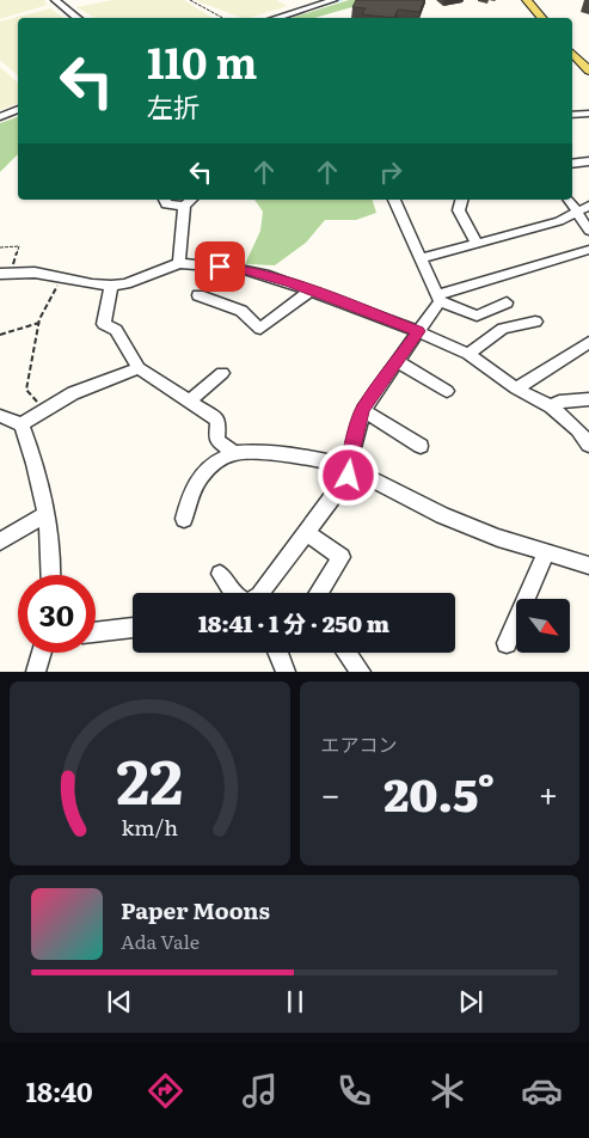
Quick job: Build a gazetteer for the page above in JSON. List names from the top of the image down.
{
  "north": "bottom right",
  "page": {
    "turn": ["110 m", "左折"],
    "limit": "30",
    "trip": "18:41 · 1 分 · 250 m",
    "tile": "エアコン",
    "heat": ["−", "20.5°", "+"],
    "song": ["Paper Moons", "Ada Vale"],
    "tabs": "18:40",
    "gauge": ["22", "km/h"]
  }
}
